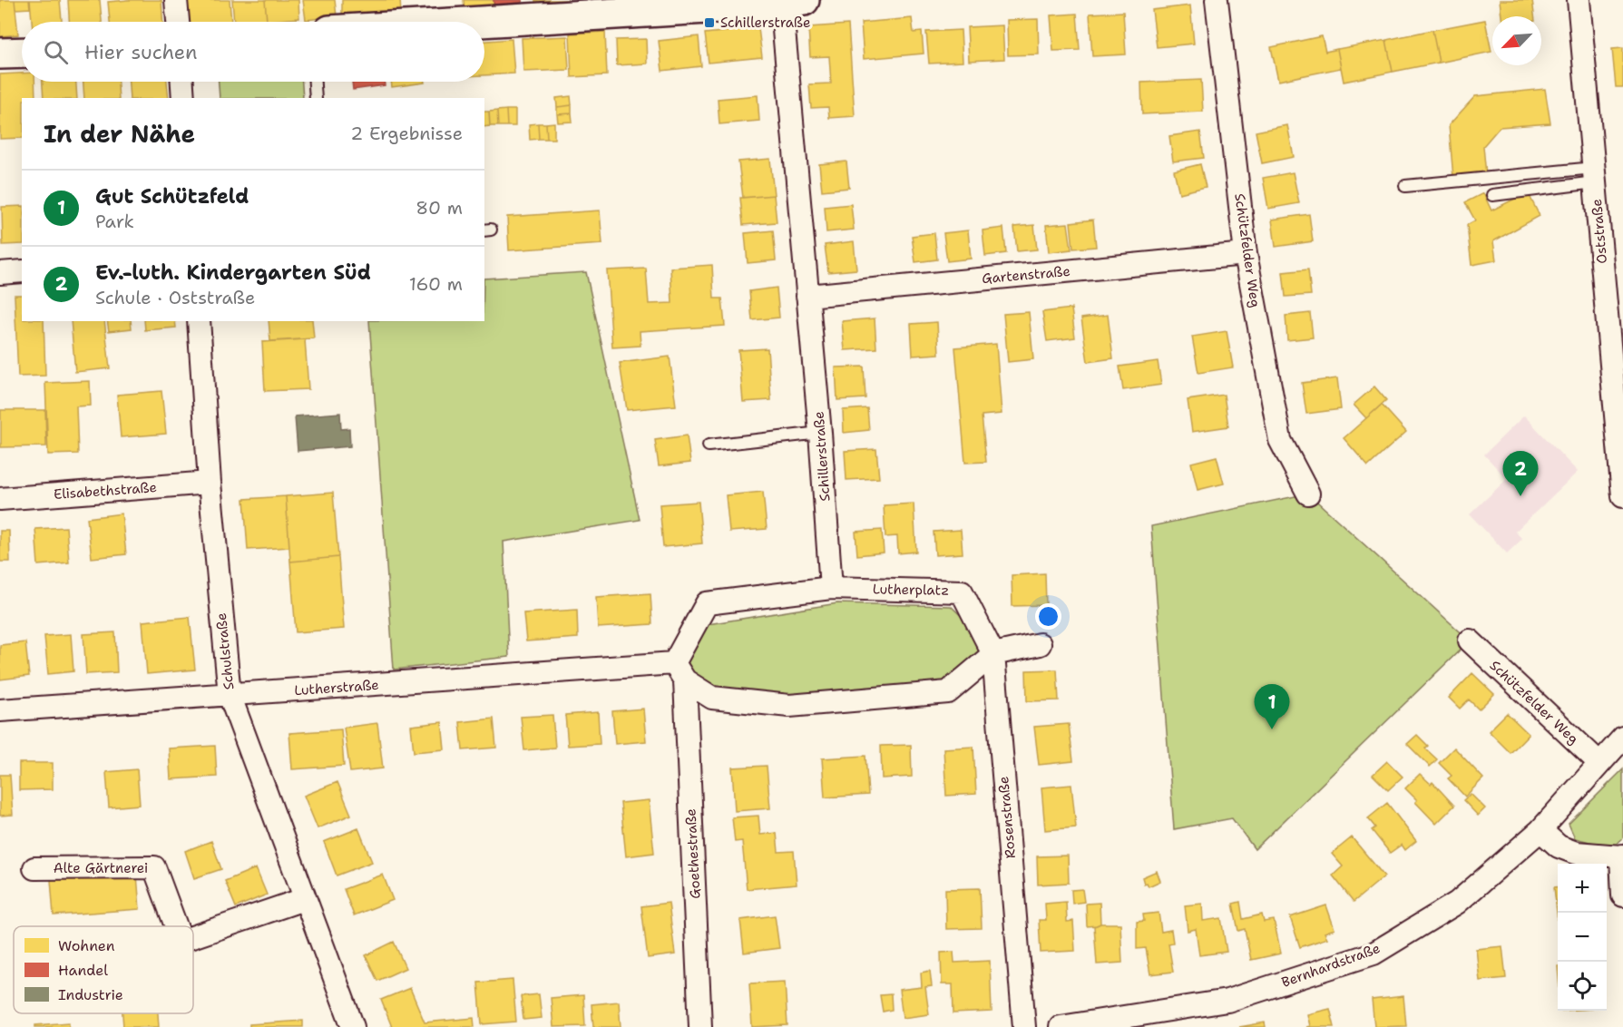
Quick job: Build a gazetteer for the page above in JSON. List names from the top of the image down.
{
  "streets": {
    "street": [
      "Oststraße",
      "Schützfelder Weg",
      "Gartenstraße",
      "Schillerstraße",
      "Elisabethstraße",
      "Lutherplatz",
      "Schulstraße",
      "Lutherstraße",
      "Rosenstraße",
      "Goethestraße",
      "Alte Gärtnerei",
      "Bernhardstraße"
    ]
  },
  "crossings": [
    ["Schützfelder Weg", "Gartenstraße"],
    ["Schützfelder Weg", "Bernhardstraße"],
    ["Gartenstraße", "Schillerstraße"],
    ["Schillerstraße", "Lutherplatz"],
    ["Elisabethstraße", "Schulstraße"],
    ["Lutherplatz", "Lutherstraße"],
    ["Lutherplatz", "Rosenstraße"],
    ["Lutherplatz", "Goethestraße"],
    ["Schulstraße", "Lutherstraße"],
    ["Schulstraße", "Alte Gärtnerei"],
    ["Lutherstraße", "Goethestraße"]
  ],
  "places": {
    "transit": ["Schillerstraße"]
  },
  "legend": ["Wohnen", "Handel", "Industrie"],
  "north": "bottom left",
  "page": {
    "search": "Hier suchen",
    "heading": ["In der Nähe", "2 Ergebnisse"],
    "list": [
      {
        "mark": "1",
        "name": "Gut Schützfeld",
        "note": "Park",
        "value": "80 m"
      },
      {
        "mark": "2",
        "name": "Ev.-luth. Kindergarten Süd",
        "note": "Schule · Oststraße",
        "value": "160 m"
      }
    ],
    "pins": ["2", "1"],
    "map_buttons": ["+", "−"]
  }
}
